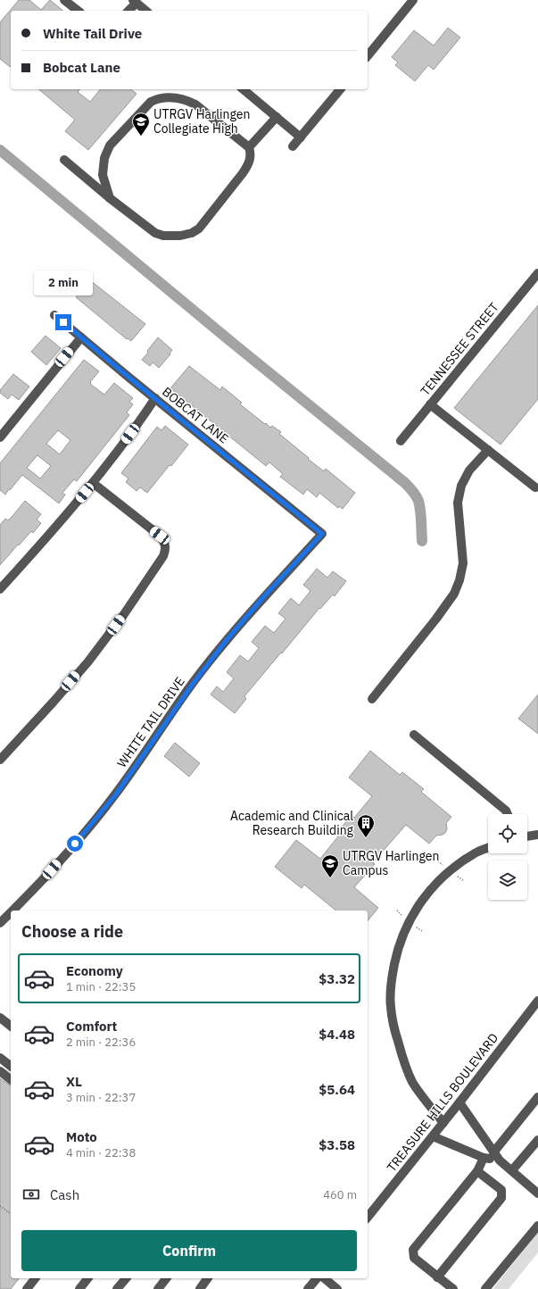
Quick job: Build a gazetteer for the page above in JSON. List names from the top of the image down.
{
  "streets": {
    "street": [
      "TENNESSEE STREET",
      "BOBCAT LANE",
      "WHITE TAIL DRIVE",
      "TREASURE HILLS BOULEVARD"
    ]
  },
  "crossings": [
    ["BOBCAT LANE", "WHITE TAIL DRIVE"]
  ],
  "places": {
    "school or university": ["UTRGV Harlingen Collegiate High", "UTRGV Harlingen Campus"],
    "building": ["Academic and Clinical Research Building"]
  },
  "page": {
    "banner": ["White Tail Drive", "Bobcat Lane"],
    "bubble": "2 min",
    "heading": "Choose a ride",
    "list": [
      {
        "name": "Economy",
        "note": "1 min · 22:35",
        "value": "$3.32"
      },
      {
        "name": "Comfort",
        "note": "2 min · 22:36",
        "value": "$4.48"
      },
      {
        "name": "XL",
        "note": "3 min · 22:37",
        "value": "$5.64"
      },
      {
        "name": "Moto",
        "note": "4 min · 22:38",
        "value": "$3.58"
      }
    ],
    "pay": ["Cash", "460 m"],
    "buttons": "Confirm"
  }
}
